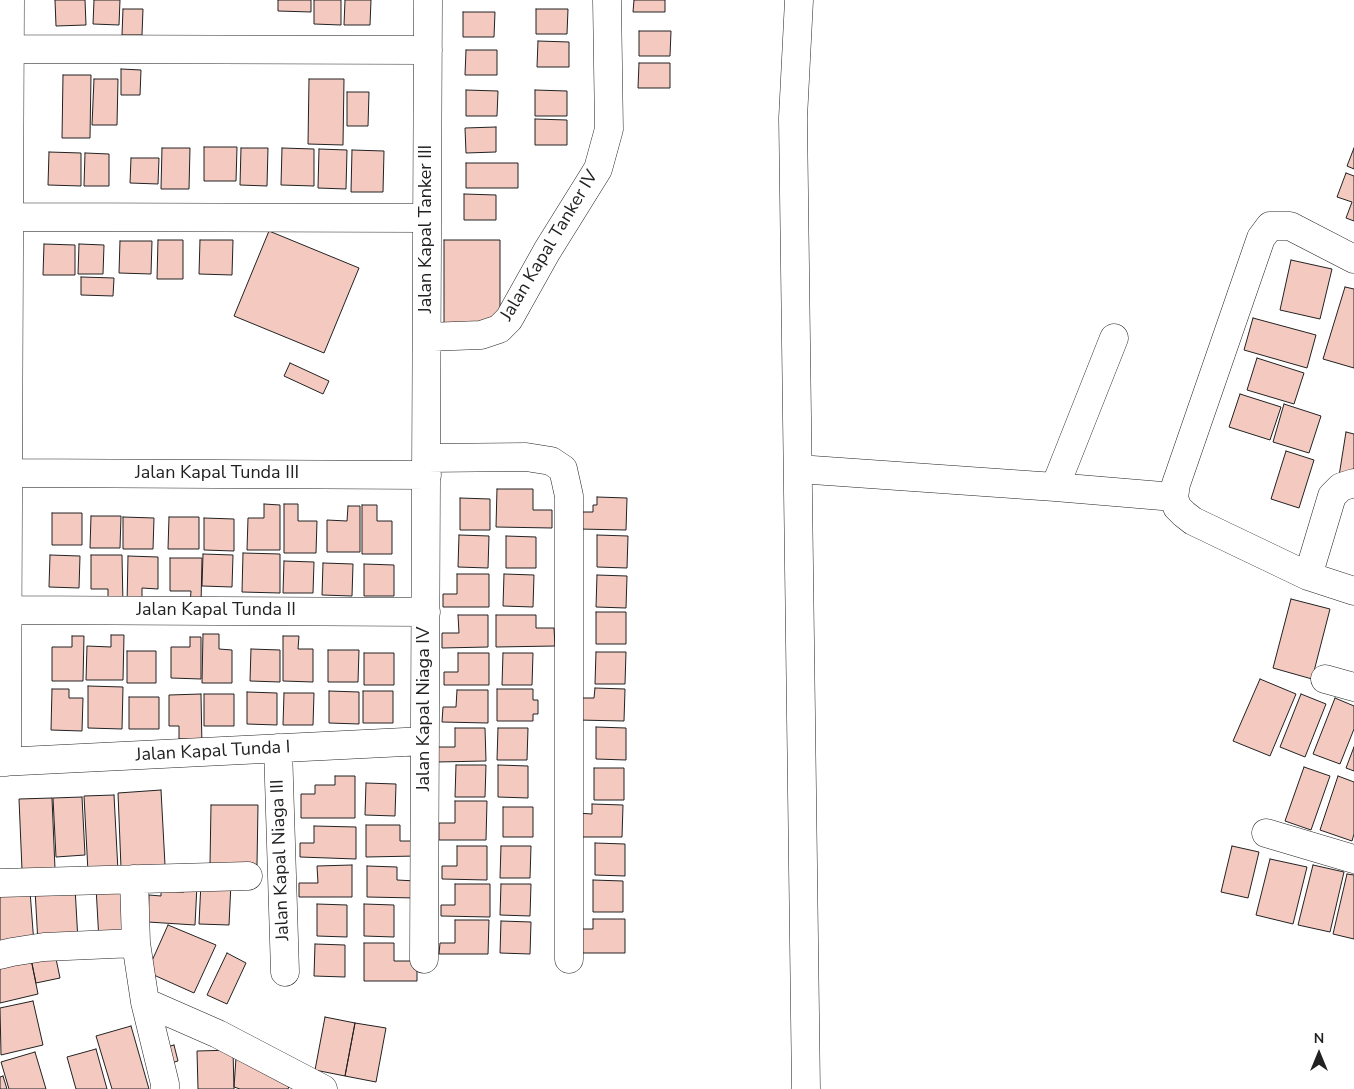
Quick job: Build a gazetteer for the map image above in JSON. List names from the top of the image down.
{
  "streets": {
    "street": [
      "Jalan Kapal Tanker III",
      "Jalan Kapal Tanker IV",
      "Jalan Kapal Tunda III",
      "Jalan Kapal Tunda II",
      "Jalan Kapal Niaga IV",
      "Jalan Kapal Tunda I",
      "Jalan Kapal Niaga III"
    ]
  },
  "crossings": [
    ["Jalan Kapal Tanker III", "Jalan Kapal Tanker IV"],
    ["Jalan Kapal Tanker III", "Jalan Kapal Tunda III"],
    ["Jalan Kapal Tanker III", "Jalan Kapal Niaga IV"],
    ["Jalan Kapal Tunda III", "Jalan Kapal Niaga IV"],
    ["Jalan Kapal Tunda II", "Jalan Kapal Niaga IV"],
    ["Jalan Kapal Niaga IV", "Jalan Kapal Tunda I"],
    ["Jalan Kapal Tunda I", "Jalan Kapal Niaga III"]
  ],
  "north": "top"
}
